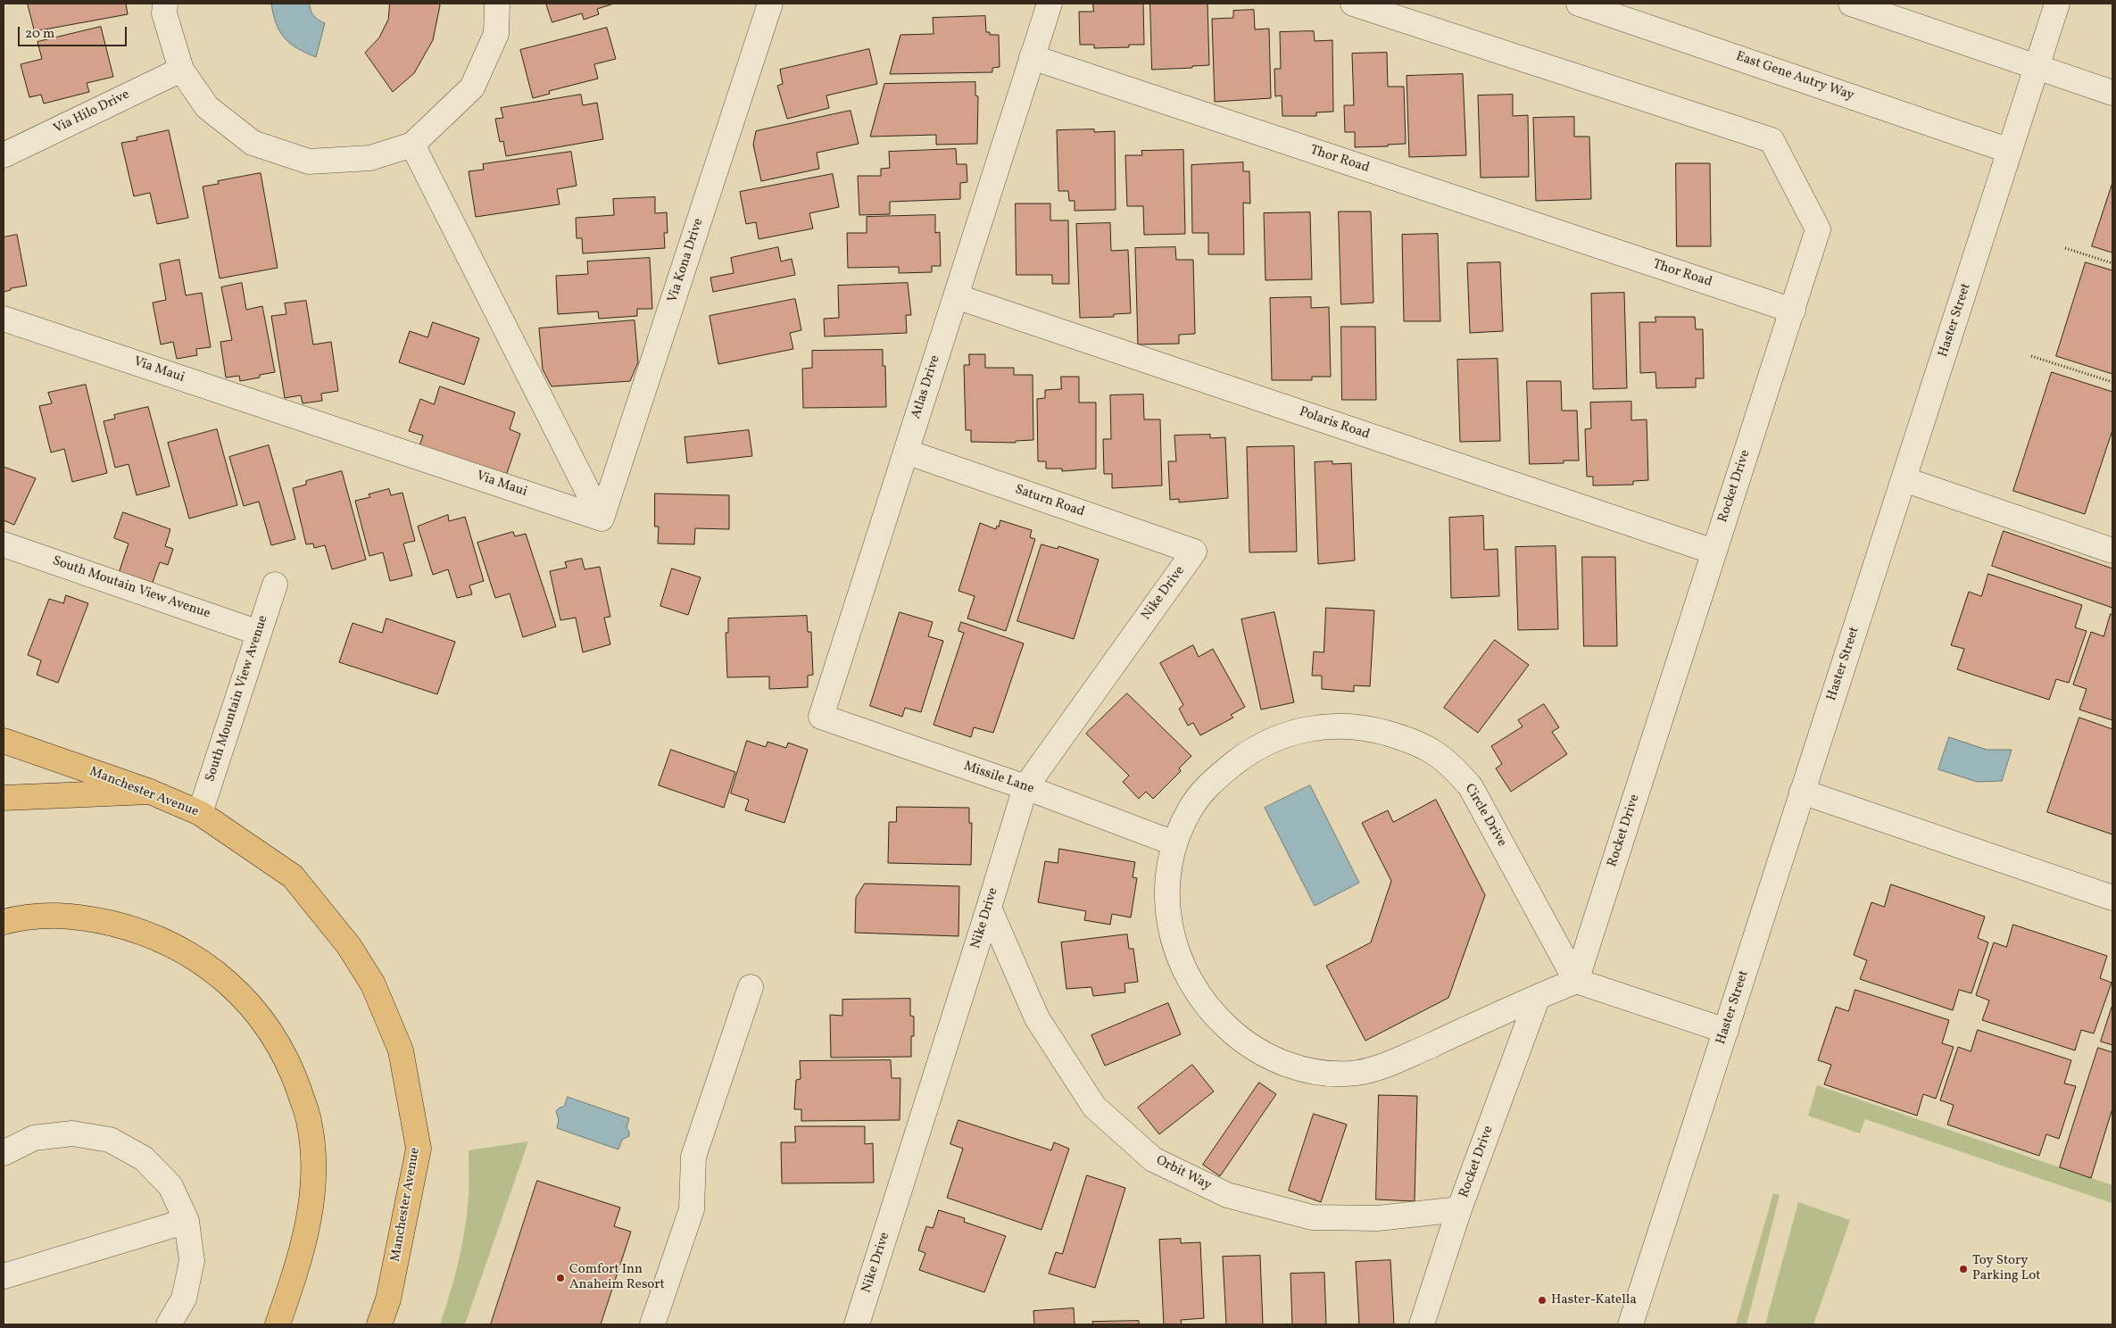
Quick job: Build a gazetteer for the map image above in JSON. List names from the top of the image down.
{
  "streets": {
    "main road": ["Manchester Avenue"],
    "street": [
      "East Gene Autry Way",
      "Via Hilo Drive",
      "Thor Road",
      "Via Kona Drive",
      "Haster Street",
      "Via Maui",
      "Atlas Drive",
      "Polaris Road",
      "Rocket Drive",
      "Saturn Road",
      "South Moutain View Avenue",
      "Nike Drive",
      "South Mountain View Avenue",
      "Missile Lane",
      "Circle Drive",
      "Orbit Way"
    ]
  },
  "crossings": [
    ["East Gene Autry Way", "Haster Street"],
    ["Thor Road", "Atlas Drive"],
    ["Thor Road", "Rocket Drive"],
    ["Via Kona Drive", "Via Maui"],
    ["Atlas Drive", "Polaris Road"],
    ["Atlas Drive", "Saturn Road"],
    ["Atlas Drive", "Missile Lane"],
    ["Polaris Road", "Rocket Drive"],
    ["Rocket Drive", "Circle Drive"],
    ["Rocket Drive", "Orbit Way"],
    ["Saturn Road", "Nike Drive"],
    ["South Moutain View Avenue", "South Mountain View Avenue"],
    ["Nike Drive", "Missile Lane"],
    ["Nike Drive", "Orbit Way"],
    ["South Mountain View Avenue", "Manchester Avenue"],
    ["Missile Lane", "Circle Drive"]
  ],
  "places": ["Toy Story Parking Lot", "Comfort Inn Anaheim Resort", "Haster-Katella"],
  "scale_bar": "20 m"
}
